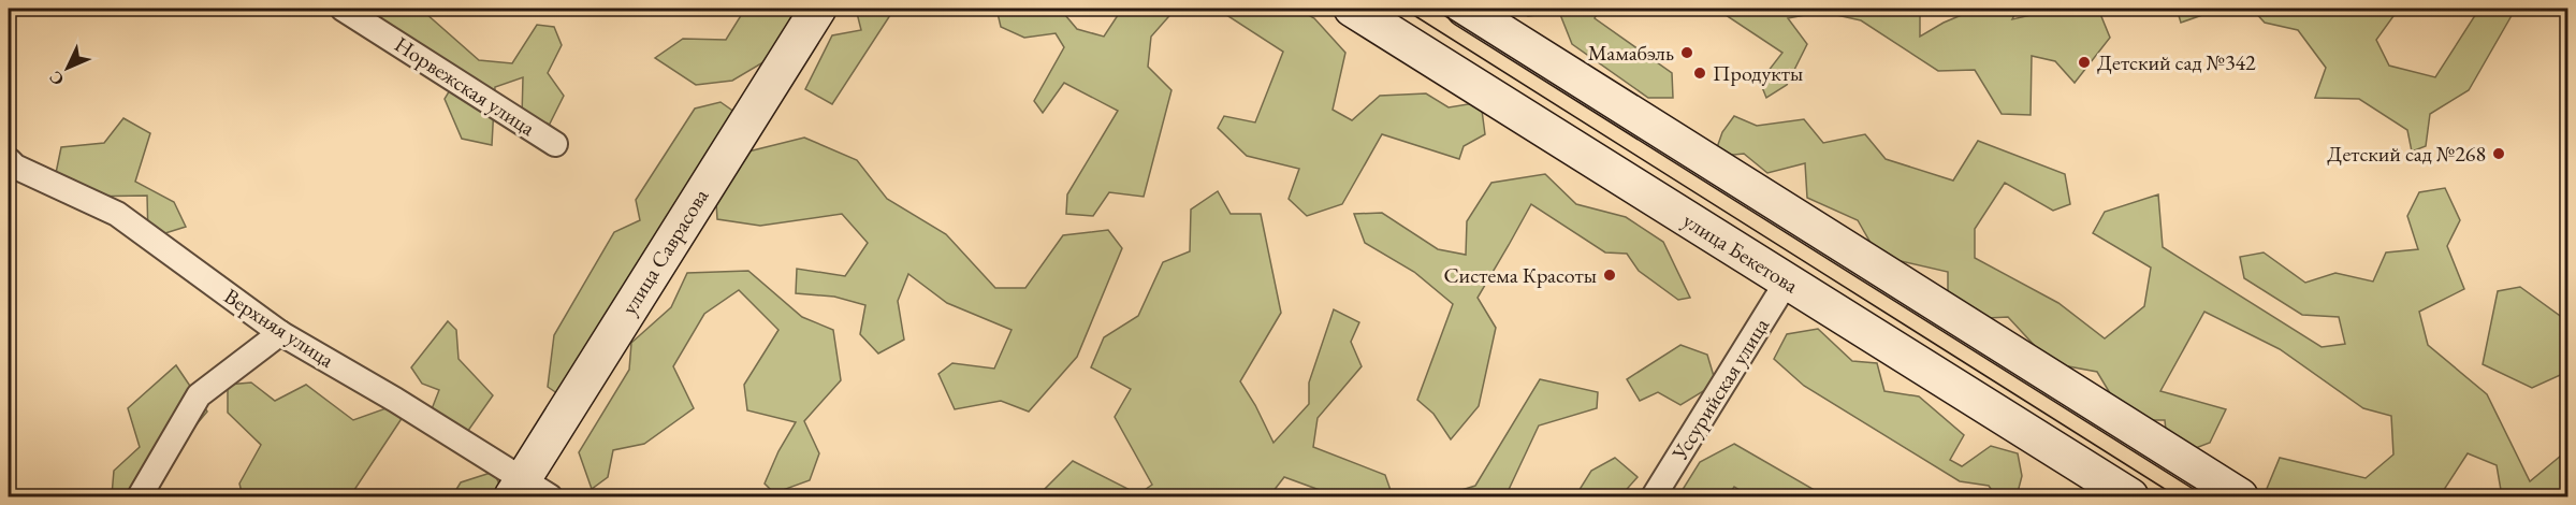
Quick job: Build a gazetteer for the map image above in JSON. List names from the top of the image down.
{
  "streets": {
    "main road": ["улица Саврасова", "улица Бекетова"],
    "street": ["Норвежская улица", "Верхняя улица", "Уссурийская улица"]
  },
  "crossings": [
    ["улица Саврасова", "Верхняя улица"],
    ["улица Бекетова", "Уссурийская улица"]
  ],
  "places": [
    "Мамабэль",
    "Детский сад №342",
    "Продукты",
    "Детский сад №268",
    "Система Красоты"
  ],
  "north": "bottom left"
}
